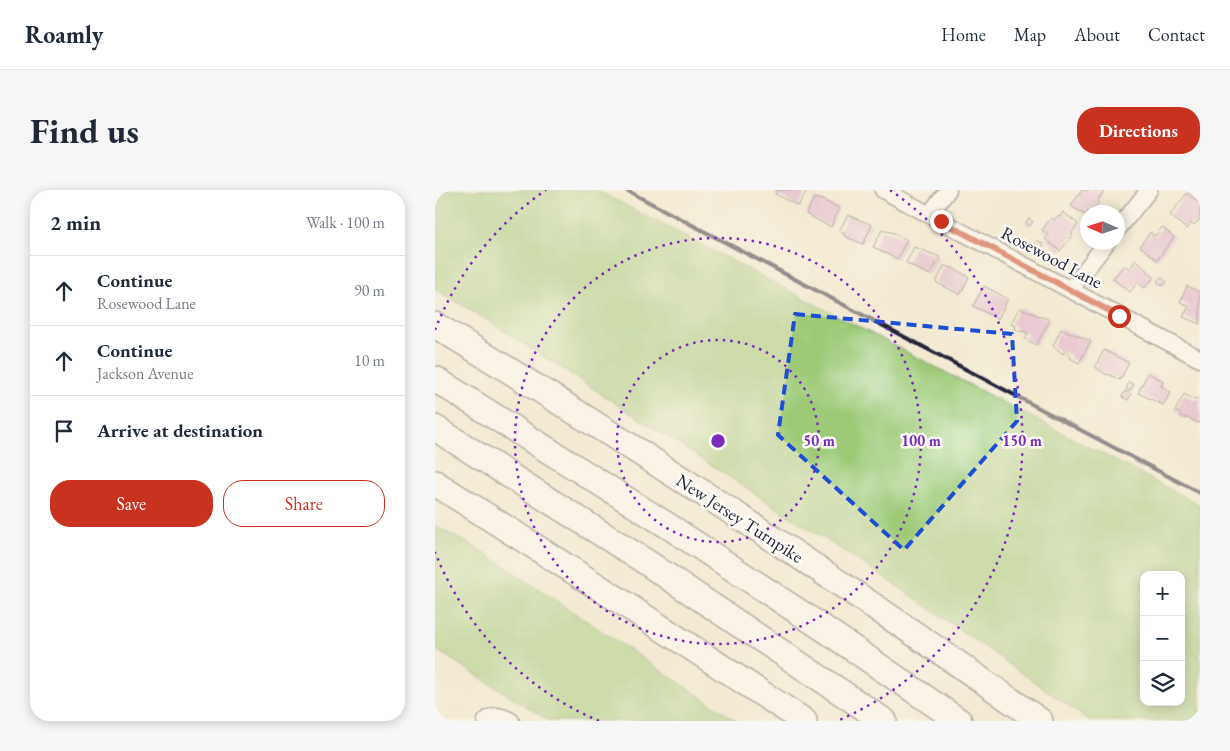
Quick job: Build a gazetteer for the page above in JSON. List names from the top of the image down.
{
  "streets": {
    "highway": ["New Jersey Turnpike"],
    "street": ["Rosewood Lane"]
  },
  "north": "left",
  "page": {
    "header": "Roamly",
    "nav": [
      "Home",
      "Map",
      "About",
      "Contact"
    ],
    "buttons": [
      "Directions",
      ["Save", "Share"]
    ],
    "title": "Find us",
    "heading": ["2 min", "Walk · 100 m"],
    "list": [
      ["Continue", "Rosewood Lane", "90 m"],
      ["Continue", "Jackson Avenue", "10 m"],
      "Arrive at destination"
    ],
    "map_buttons": ["+", "−"]
  },
  "rings": ["50 m", "100 m", "150 m"]
}
